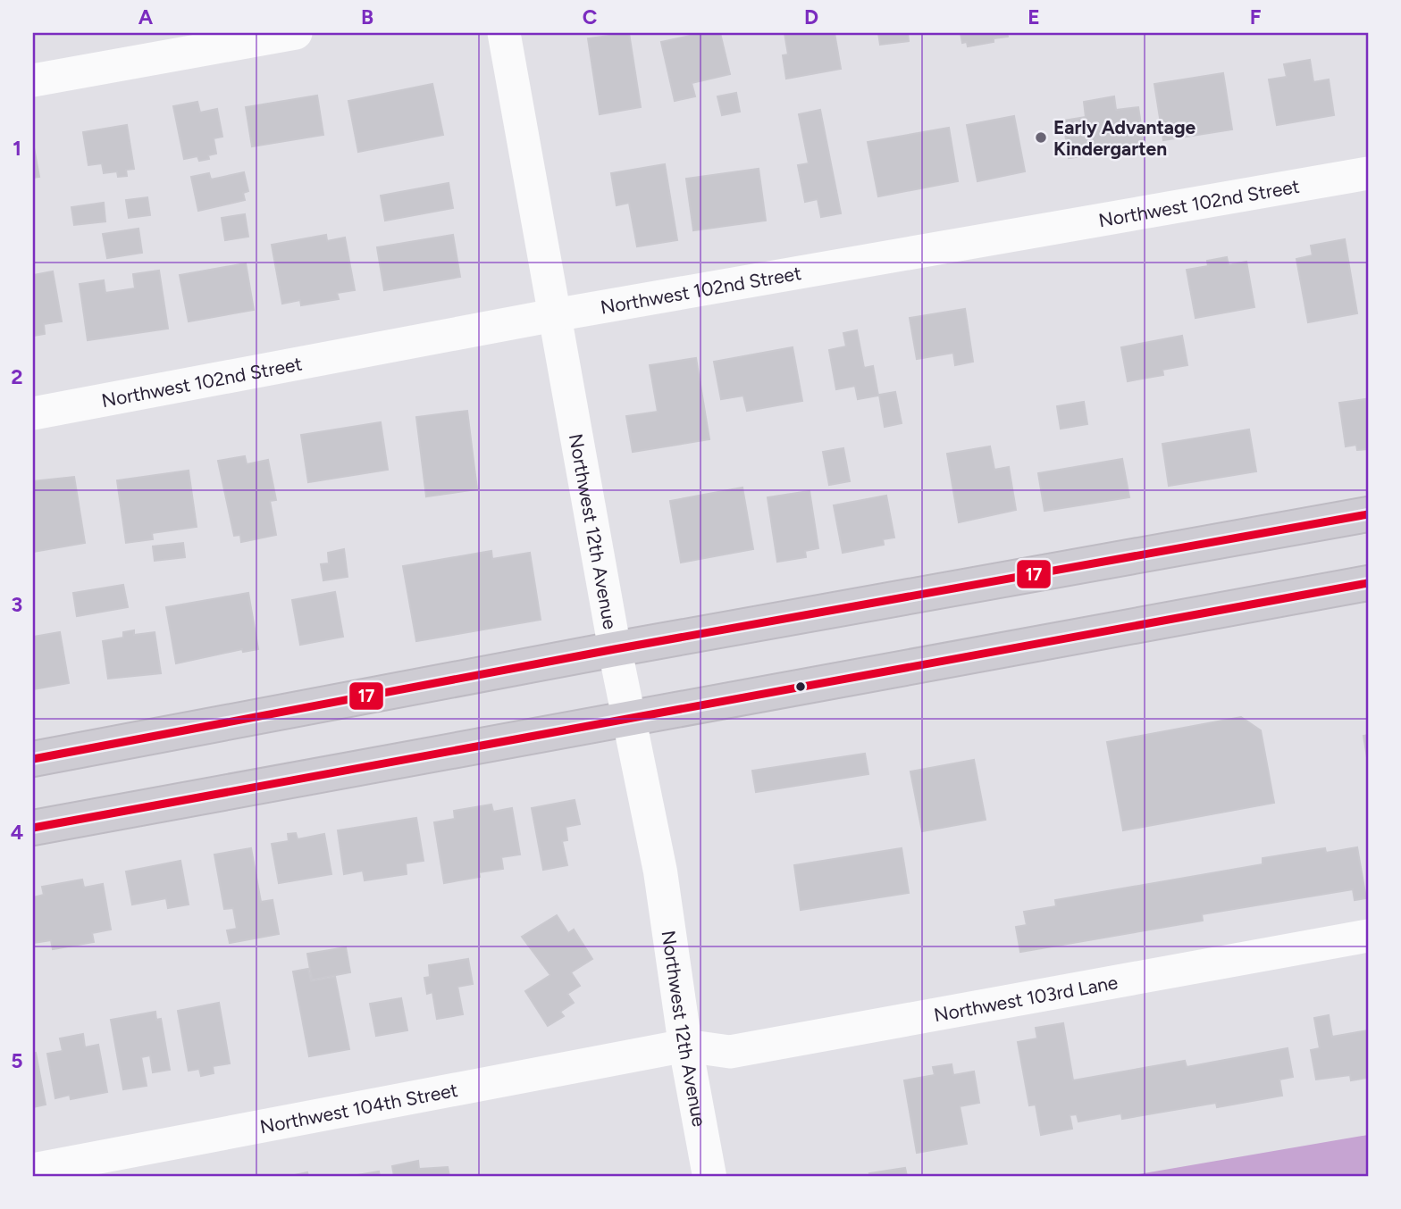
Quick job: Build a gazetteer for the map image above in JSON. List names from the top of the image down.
{
  "streets": {
    "street": [
      "Northwest 102nd Street",
      "Northwest 12th Avenue",
      "Northwest 103rd Lane",
      "Northwest 104th Street"
    ]
  },
  "crossings": [
    ["Northwest 102nd Street", "Northwest 12th Avenue"],
    ["Northwest 12th Avenue", "Northwest 103rd Lane"],
    ["Northwest 12th Avenue", "Northwest 104th Street"],
    ["Northwest 103rd Lane", "Northwest 104th Street"]
  ],
  "places": ["Early Advantage Kindergarten"],
  "lines": ["transit line 17"],
  "grid": {
    "columns": [
      "A",
      "B",
      "C",
      "D",
      "E",
      "F"
    ],
    "rows": [
      "1",
      "2",
      "3",
      "4",
      "5"
    ]
  }
}
